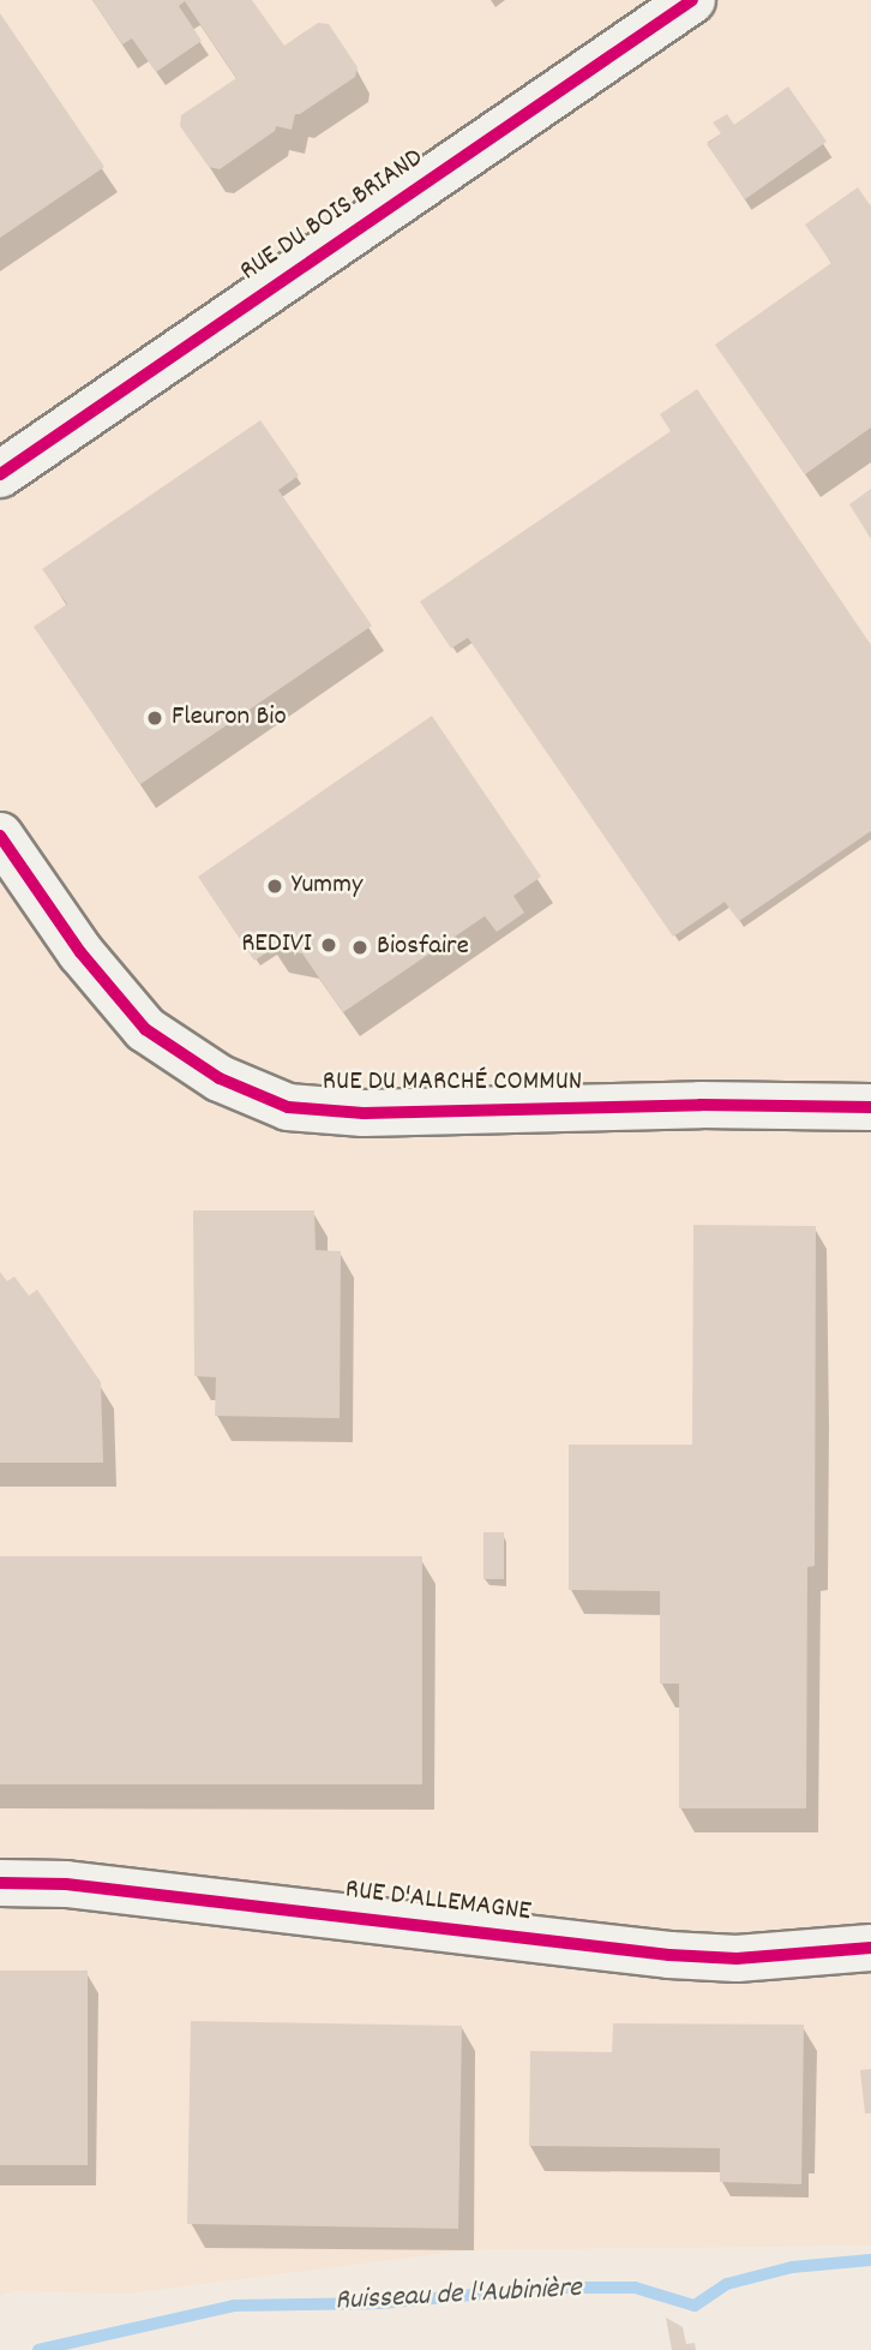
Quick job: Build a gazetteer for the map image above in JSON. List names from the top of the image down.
{
  "streets": {
    "street": ["RUE DU BOIS BRIAND", "RUE DU MARCHÉ COMMUN", "RUE D'ALLEMAGNE"]
  },
  "water": ["Ruisseau de l'Aubinière"],
  "places": [
    "Fleuron Bio",
    "Yummy",
    "REDIVI",
    "Biosfaire"
  ]
}
